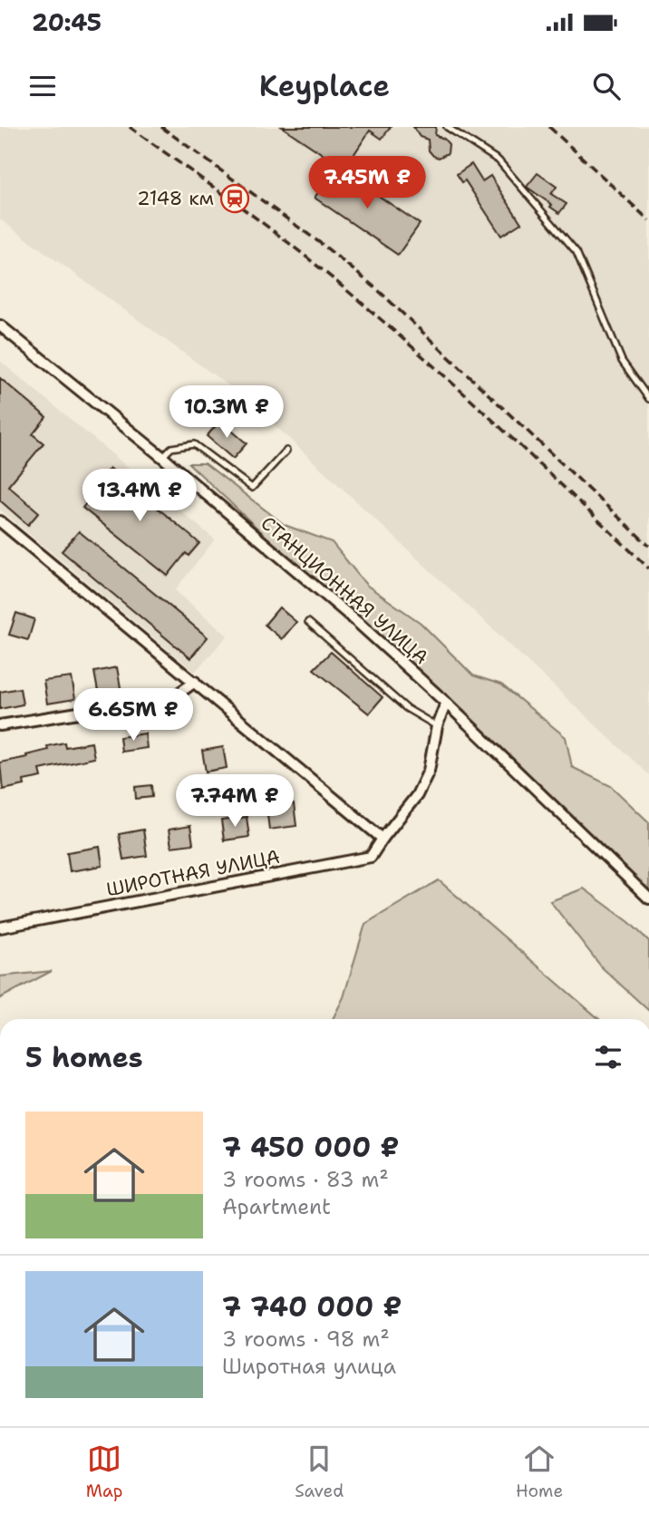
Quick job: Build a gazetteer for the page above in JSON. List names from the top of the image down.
{
  "streets": {
    "street": ["СТАНЦИОННАЯ УЛИЦА", "ШИРОТНАЯ УЛИЦА"]
  },
  "crossings": [
    ["СТАНЦИОННАЯ УЛИЦА", "ШИРОТНАЯ УЛИЦА"]
  ],
  "places": {
    "station": ["2148 км"]
  },
  "page": {
    "status": "20:45",
    "header": "Keyplace",
    "price": [
      "7.45M ₽",
      "10.3M ₽",
      "13.4M ₽",
      "6.65M ₽",
      "7.74M ₽"
    ],
    "heading": "5 homes",
    "list": [
      {
        "name": "7 450 000 ₽",
        "note": "3 rooms · 83 m² · Apartment"
      },
      {
        "name": "7 740 000 ₽",
        "note": "3 rooms · 98 m² · Широтная улица"
      }
    ],
    "tabs": ["Map", "Saved", "Home"]
  }
}
